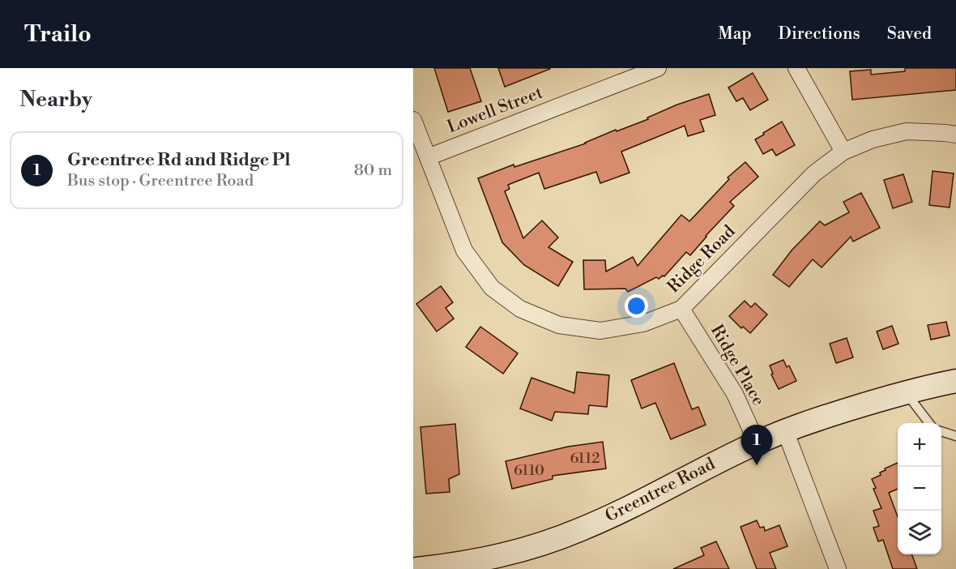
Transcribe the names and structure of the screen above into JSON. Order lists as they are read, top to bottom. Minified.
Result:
{"streets":{"street":["Lowell Street","Ridge Road","Ridge Place","Greentree Road"]},"crossings":[["Lowell Street","Ridge Road"],["Ridge Road","Ridge Place"],["Ridge Place","Greentree Road"]],"house_numbers":["6112","6110"],"page":{"header":"Trailo","nav":["Map","Directions","Saved"],"heading":"Nearby","list":[{"mark":"1","name":"Greentree Rd and Ridge Pl","note":"Bus stop · Greentree Road","value":"80 m"}],"map_buttons":["+","−"],"pins":"1"}}
